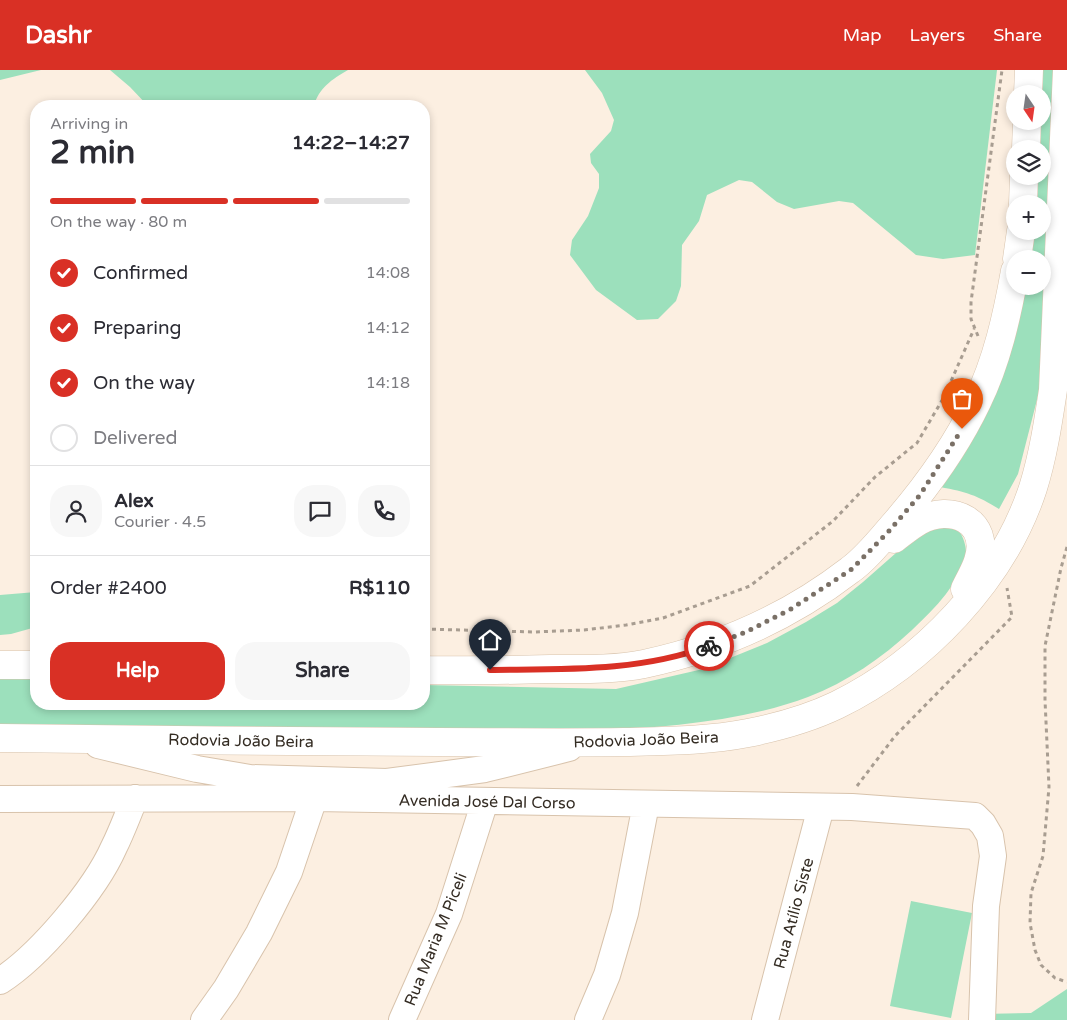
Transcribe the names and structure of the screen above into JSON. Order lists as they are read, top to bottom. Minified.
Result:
{"streets":{"main road":["Rodovia João Beira"],"street":["Avenida José Dal Corso","Rua Atílio Siste","Rua Maria M Piceli"]},"crossings":[["Avenida José Dal Corso","Rua Atílio Siste"],["Avenida José Dal Corso","Rua Maria M Piceli"]],"north":"bottom","page":{"header":"Dashr","nav":["Map","Layers","Share"],"map_buttons":["+","−"],"heading":["2 min","Arriving in","14:22–14:27"],"panel":["Alex","Courier · 4.5","Order #2400","R$110"],"bar":"On the way · 80 m","list":[["Confirmed","14:08"],["Preparing","14:12"],["On the way","14:18"],"Delivered"],"buttons":["Help","Share"]}}
